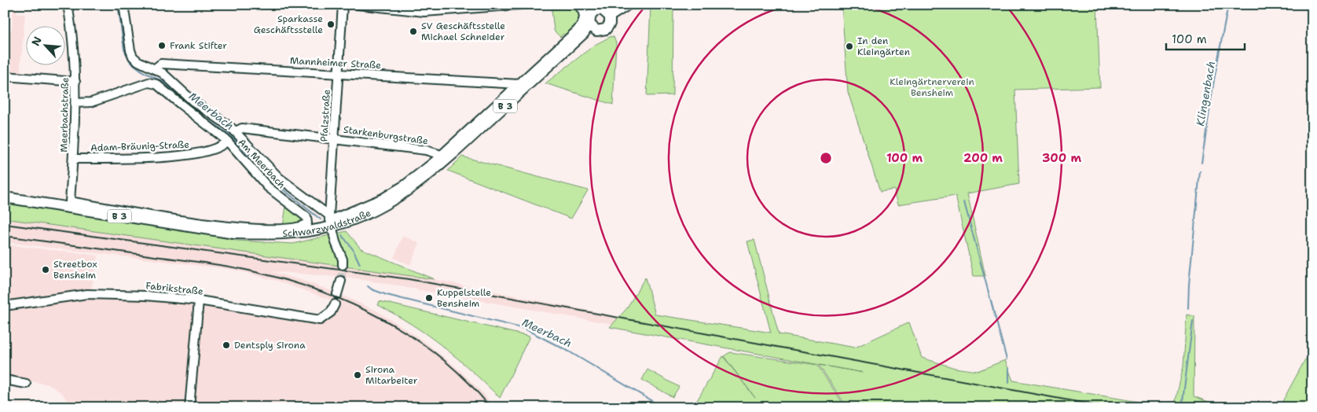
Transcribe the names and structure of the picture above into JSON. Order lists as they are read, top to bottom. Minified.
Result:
{"streets":{"main road":["B 3","Schwarzwaldstraße"],"street":["Mannheimer Straße","Meerbachstraße","Pfalzstraße","Starkenburgstraße","Adam-Bräunig-Straße","Am Meerbach","Fabrikstraße"]},"crossings":[["Mannheimer Straße","Pfalzstraße"],["Mannheimer Straße","Schwarzwaldstraße"],["B 3","Schwarzwaldstraße"],["Meerbachstraße","Adam-Bräunig-Straße"],["Meerbachstraße","Am Meerbach"],["Meerbachstraße","Schwarzwaldstraße"],["Pfalzstraße","Starkenburgstraße"],["Pfalzstraße","Schwarzwaldstraße"],["Starkenburgstraße","Schwarzwaldstraße"],["Adam-Bräunig-Straße","Am Meerbach"],["Am Meerbach","Schwarzwaldstraße"]],"water":["Klingenbach","Meerbach"],"parks":["Kleingärtnerverein Bensheim"],"places":["Sparkasse Geschäftsstelle","SV Geschäftsstelle Michael Schneider","Frank Stifter","In den Kleingärten","Streetbox Bensheim","Kuppelstelle Bensheim","Dentsply Sirona","Sirona Mitarbeiter"],"scale_bar":"100 m","north":"top left","rings":["100 m","200 m","300 m"]}
